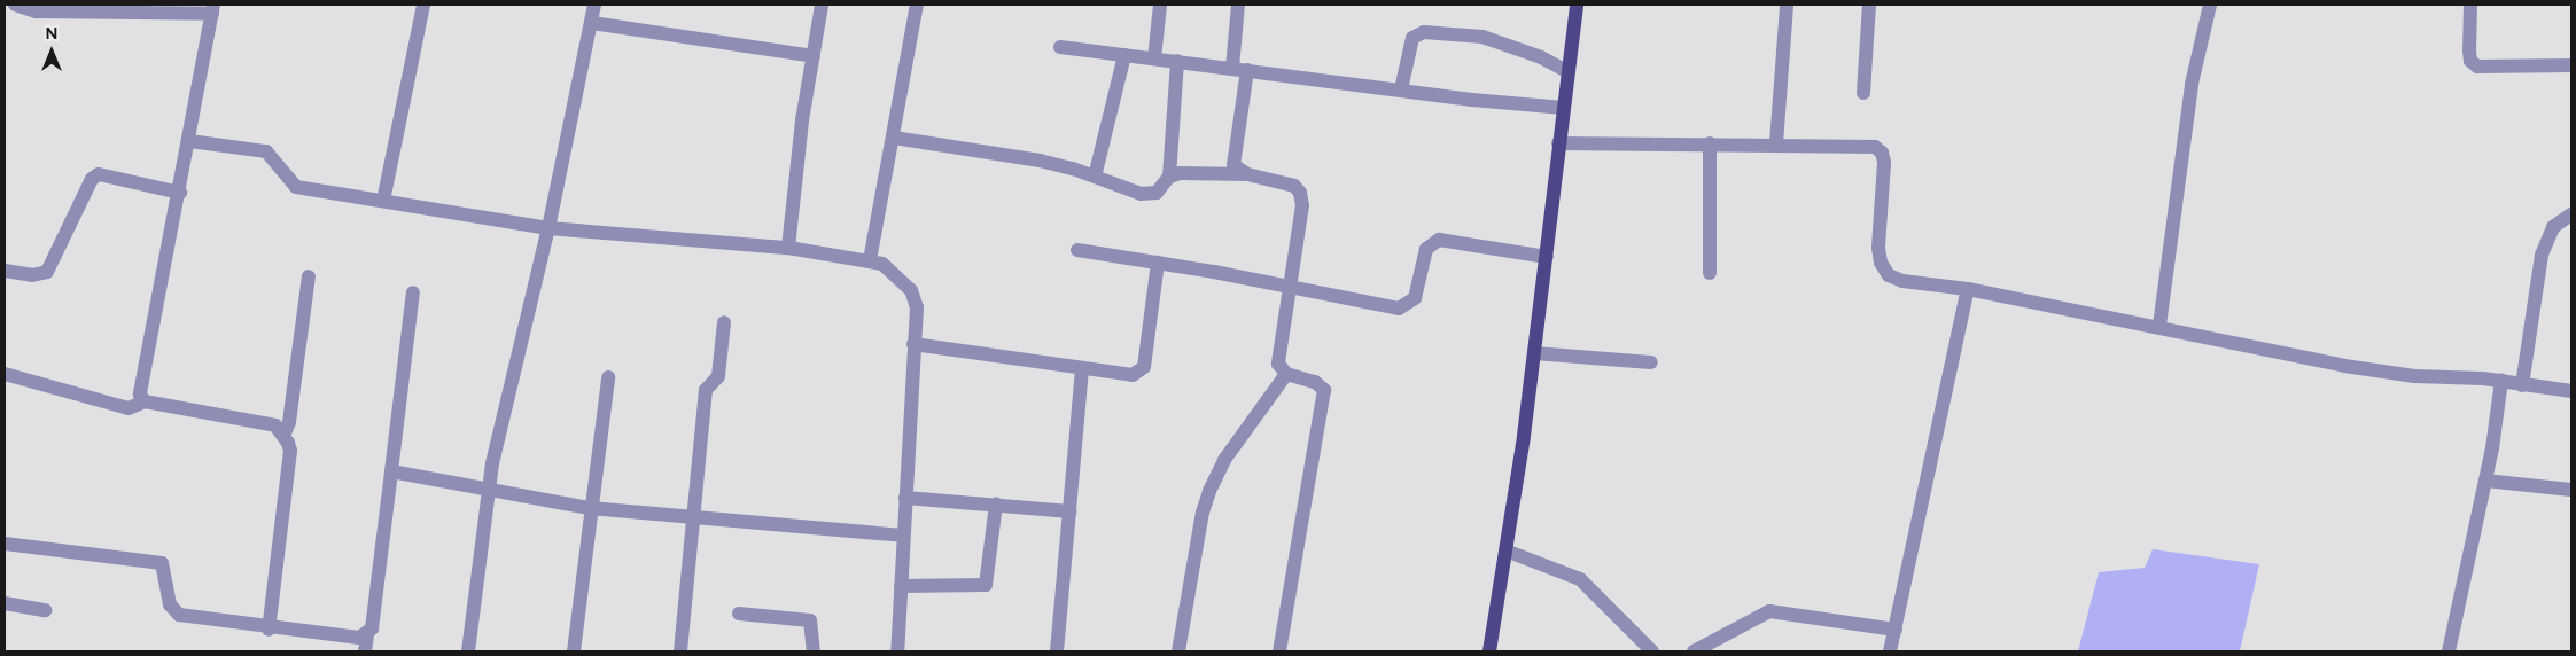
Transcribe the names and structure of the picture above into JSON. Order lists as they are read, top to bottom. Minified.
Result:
{"north":"top"}
